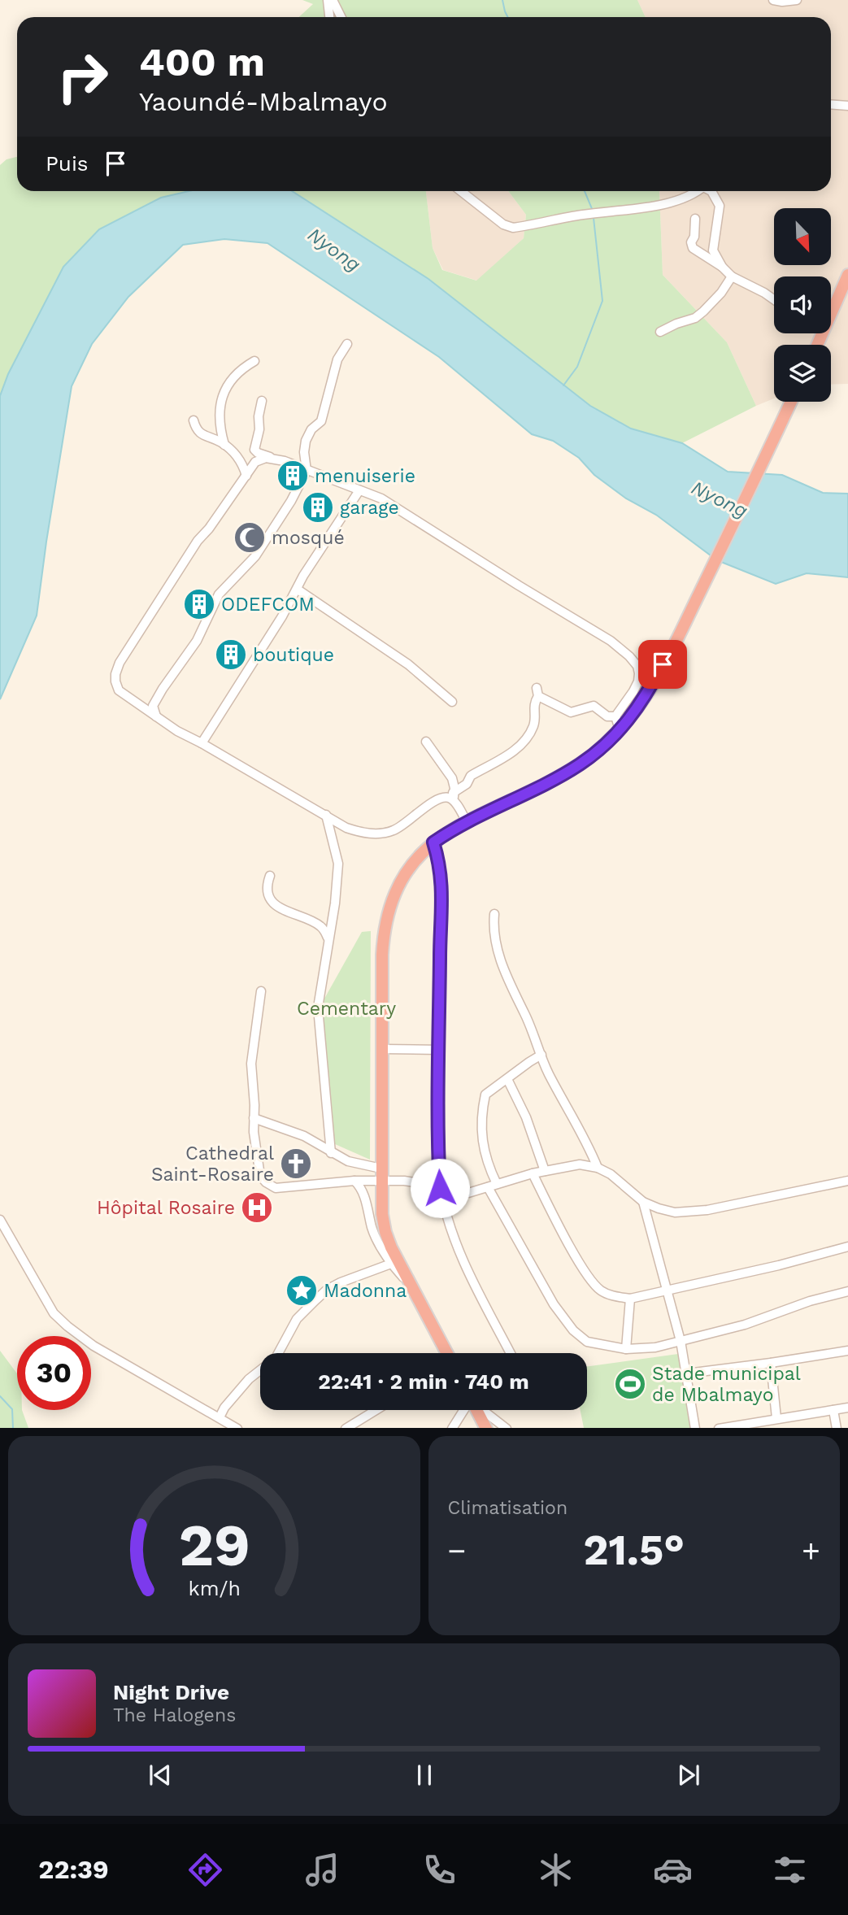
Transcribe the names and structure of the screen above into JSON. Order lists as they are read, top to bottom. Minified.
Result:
{"water":["Nyong"],"parks":["Cementary"],"places":{"building":["menuiserie","garage","ODEFCOM","boutique"],"mosque":["mosqué"],"church":["Cathedral Saint-Rosaire"],"hospital":["Hôpital Rosaire"],"place":["Madonna"],"sports":["Stade municipal de Mbalmayo"]},"north":"bottom right","page":{"turn":["400 m","Yaoundé-Mbalmayo"],"then":"Puis","limit":"30","trip":"22:41 · 2 min · 740 m","tile":"Climatisation","heat":["−","21.5°","+"],"song":["Night Drive","The Halogens"],"tabs":"22:39","gauge":["29","km/h"]}}
